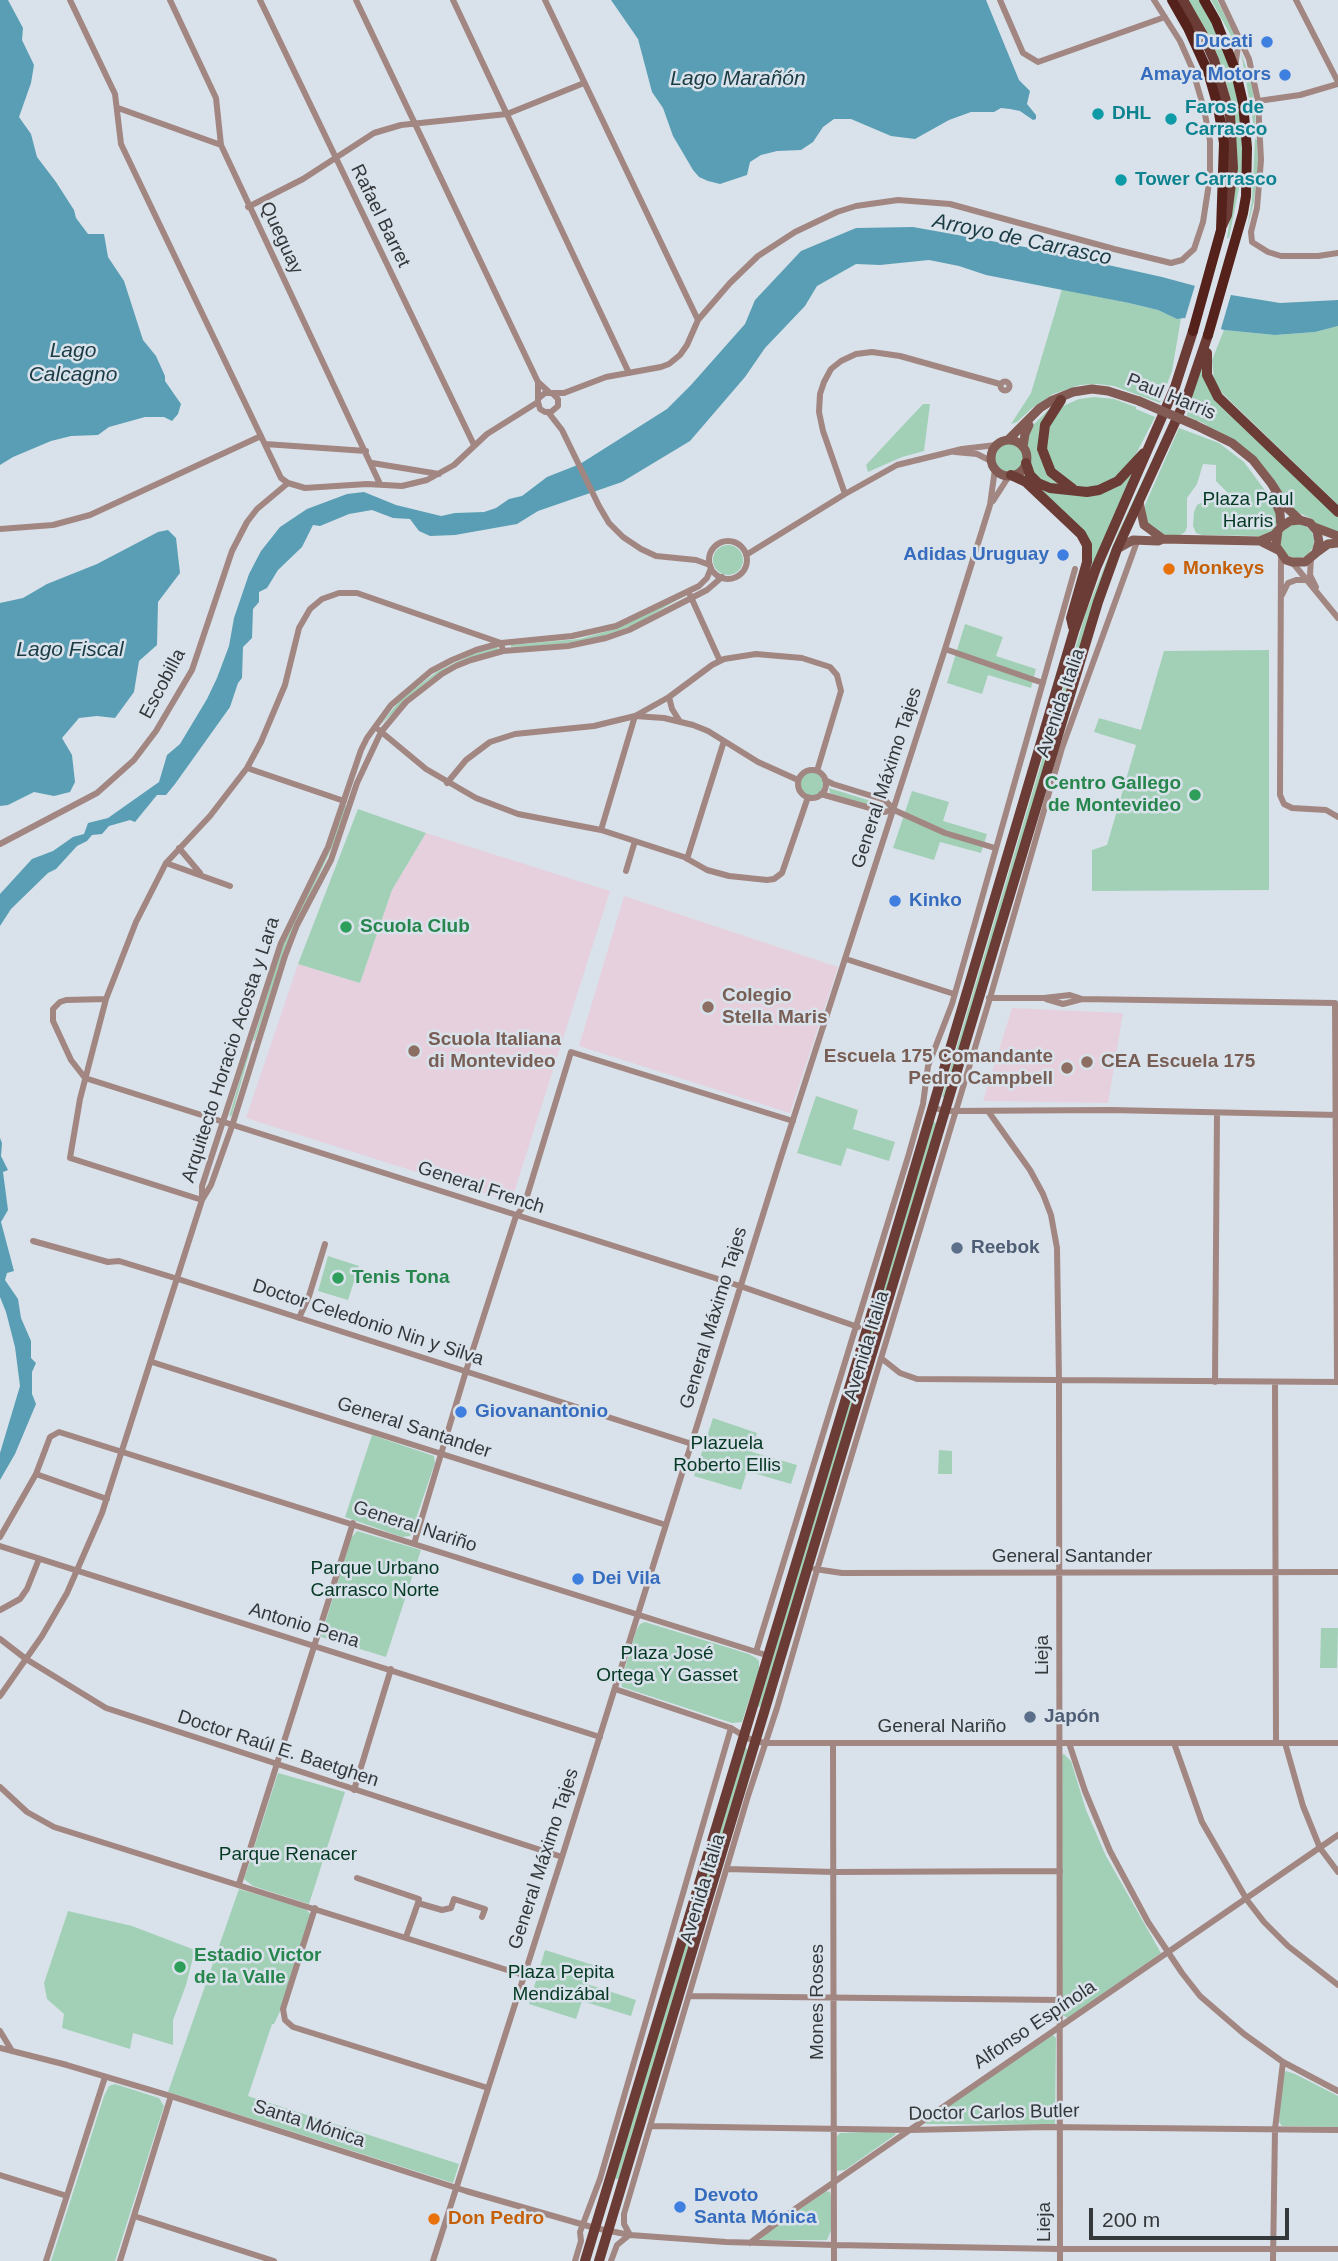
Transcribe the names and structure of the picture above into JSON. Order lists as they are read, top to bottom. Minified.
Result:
{"streets":{"highway":["Avenida Italia"],"main road":["Paul Harris"],"street":["Rafael Barret","Queguay","Escobilla","General Máximo Tajes","Arquitecto Horacio Acosta y Lara","General French","Doctor Celedonio Nin y Silva","General Santander","General Nariño","Antonio Pena","Lieja","Doctor Raúl E. Baetghen","Mones Roses","Alfonso Espínola","Doctor Carlos Butler","Santa Mónica"]},"crossings":[["Paul Harris","General Máximo Tajes"],["Avenida Italia","General French"],["Avenida Italia","General Santander"],["Avenida Italia","General Nariño"],["Avenida Italia","Doctor Carlos Butler"],["Avenida Italia","Santa Mónica"],["General Máximo Tajes","General French"],["General Máximo Tajes","Doctor Celedonio Nin y Silva"],["General Máximo Tajes","General Santander"],["General Máximo Tajes","General Nariño"],["General Máximo Tajes","Antonio Pena"],["General Máximo Tajes","Doctor Raúl E. Baetghen"],["General Máximo Tajes","Santa Mónica"],["Arquitecto Horacio Acosta y Lara","General French"],["Arquitecto Horacio Acosta y Lara","Doctor Celedonio Nin y Silva"],["Arquitecto Horacio Acosta y Lara","General Santander"],["Arquitecto Horacio Acosta y Lara","General Nariño"],["Arquitecto Horacio Acosta y Lara","Antonio Pena"],["Arquitecto Horacio Acosta y Lara","Doctor Raúl E. Baetghen"],["General Santander","Lieja"],["General Nariño","Lieja"],["General Nariño","Mones Roses"],["Lieja","Alfonso Espínola"],["Lieja","Doctor Carlos Butler"],["Lieja","Santa Mónica"],["Mones Roses","Alfonso Espínola"],["Mones Roses","Doctor Carlos Butler"],["Mones Roses","Santa Mónica"],["Alfonso Espínola","Doctor Carlos Butler"],["Alfonso Espínola","Santa Mónica"]],"water":["Lago Marañón","Arroyo de Carrasco","Lago Calcagno","Lago Fiscal"],"parks":["Plaza Paul Harris","Plazuela Roberto Ellis","Parque Urbano Carrasco Norte","Plaza José Ortega Y Gasset","Parque Renacer","Plaza Pepita Mendizábal"],"places":["Ducati","Amaya Motors","DHL","Faros de Carrasco","Tower Carrasco","Adidas Uruguay","Monkeys","Centro Gallego de Montevideo","Kinko","Scuola Club","Colegio Stella Maris","Scuola Italiana di Montevideo","CEA Escuela 175","Escuela 175 Comandante Pedro Campbell","Reebok","Tenis Tona","Giovanantonio","Dei Vila","Japón","Estadio Victor de la Valle","Devoto Santa Mónica","Don Pedro"],"scale_bar":"200 m"}
